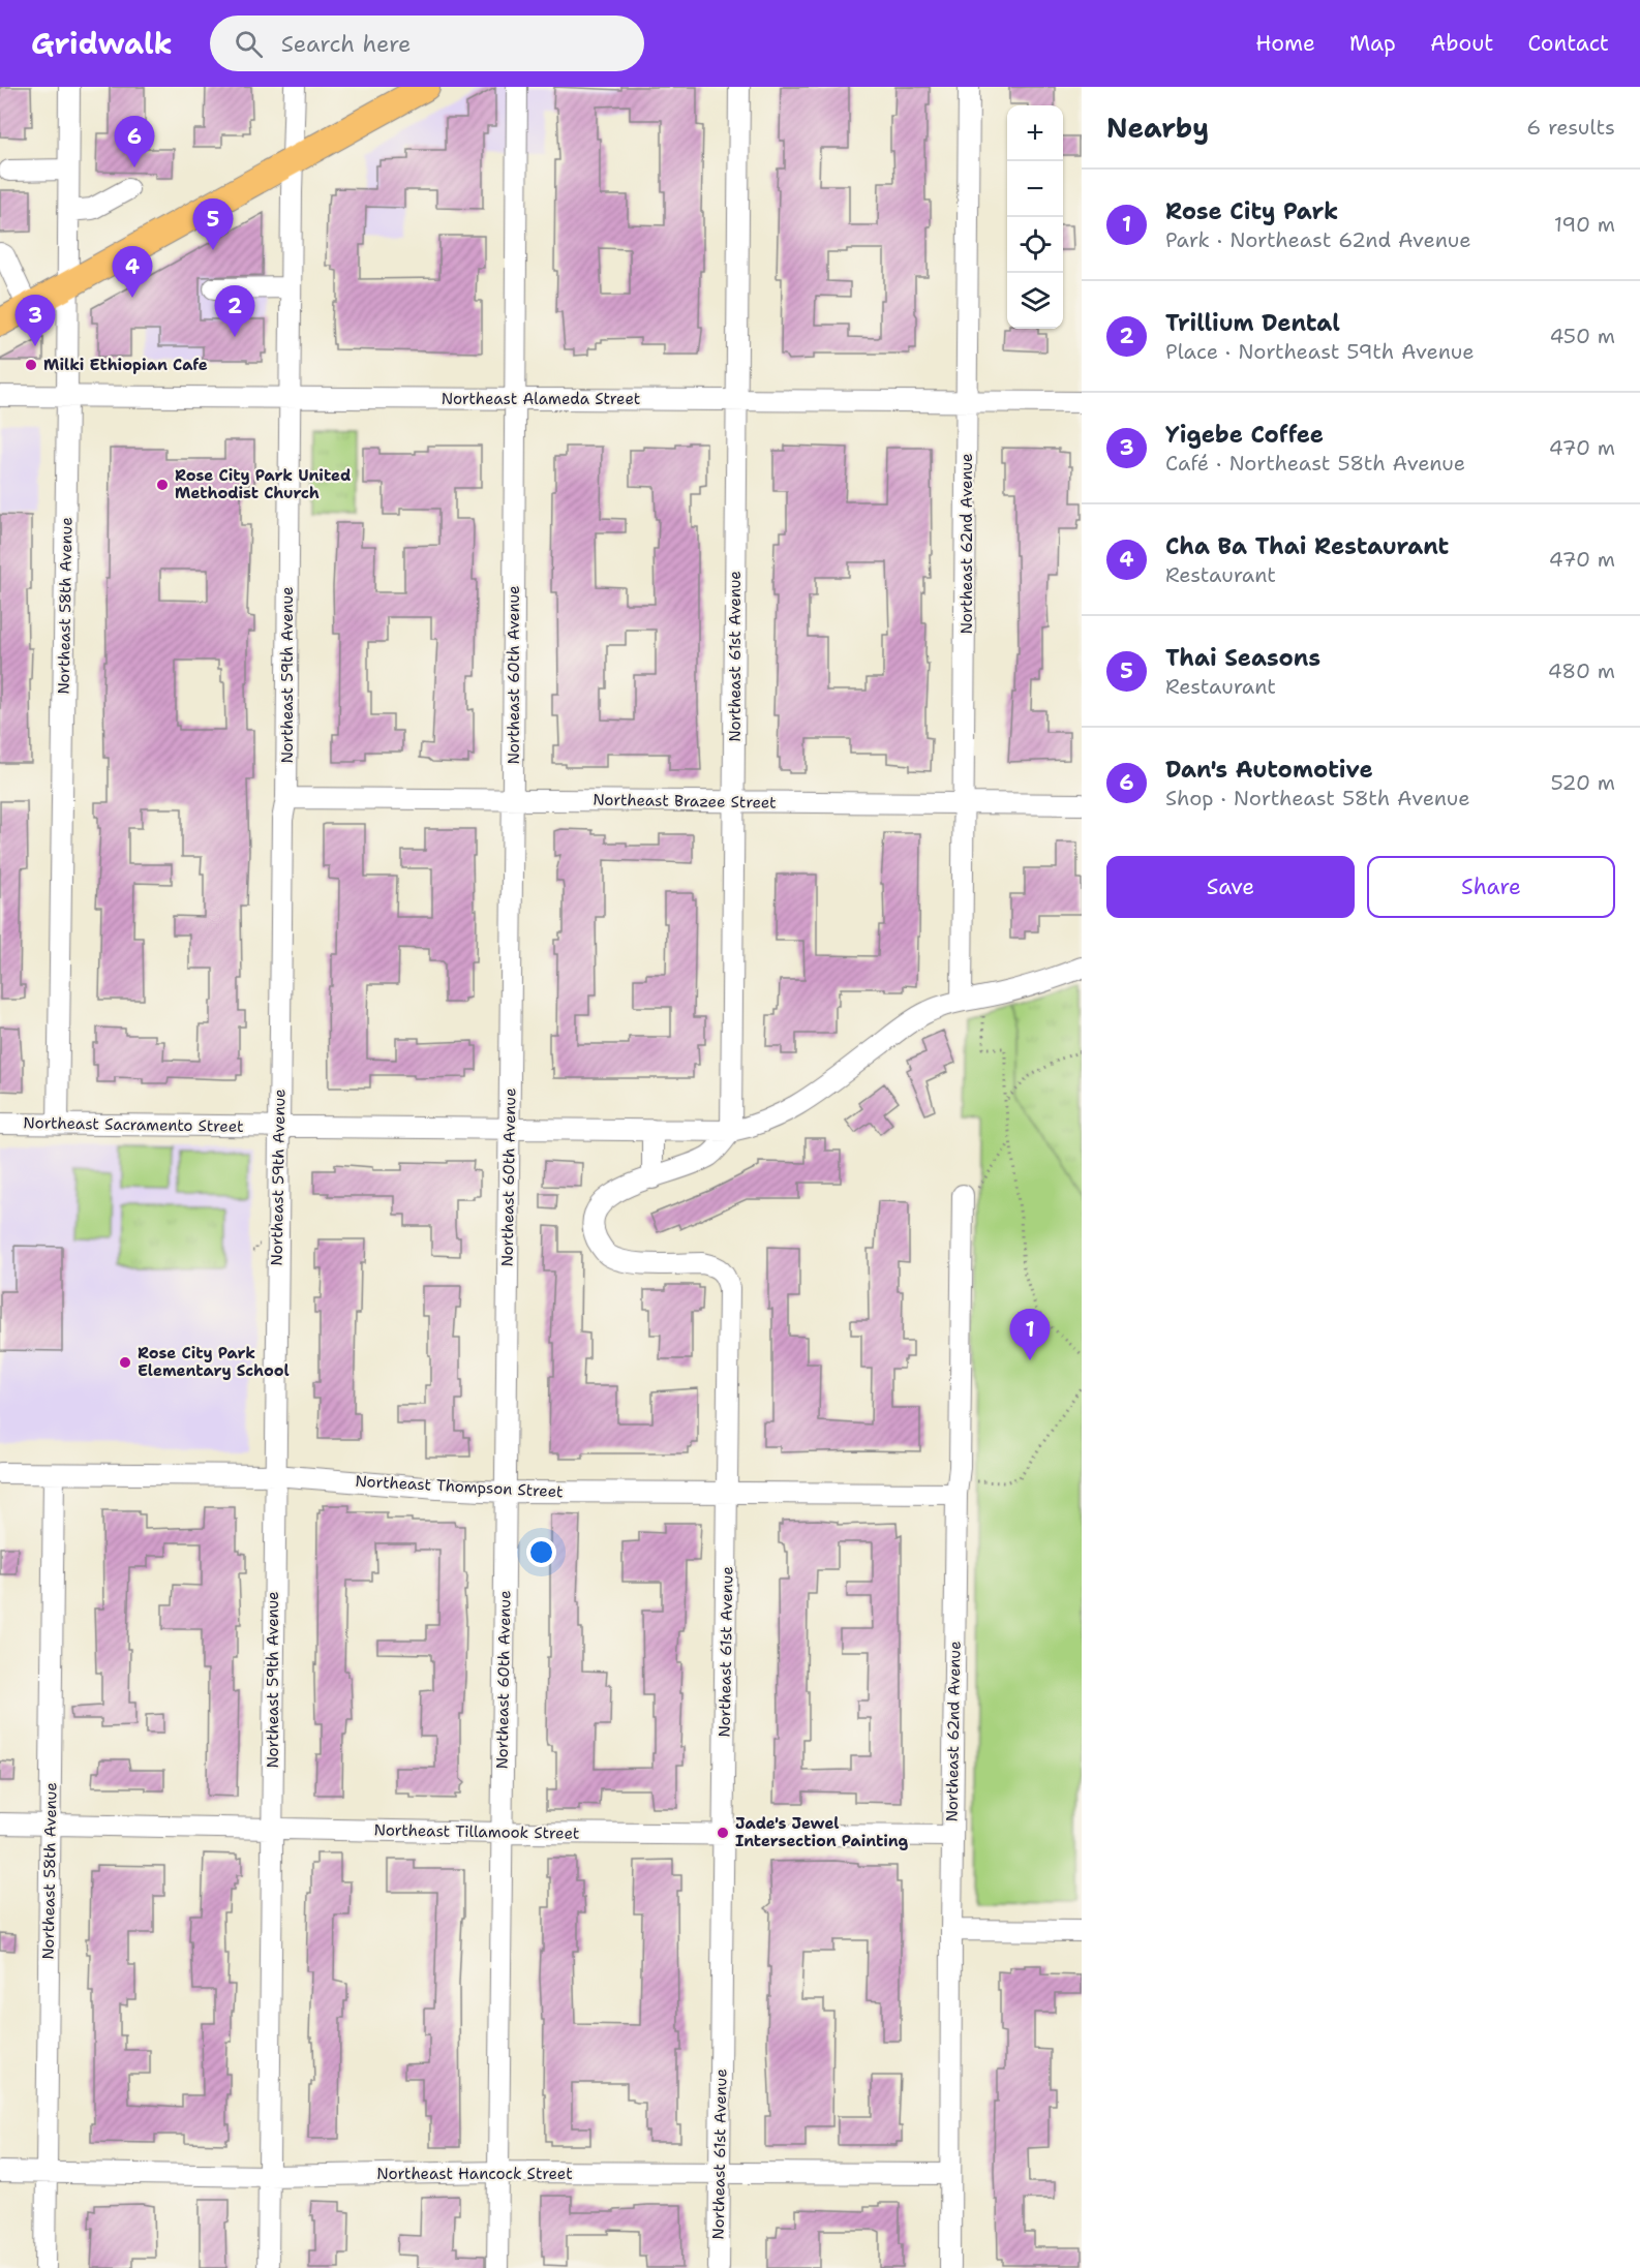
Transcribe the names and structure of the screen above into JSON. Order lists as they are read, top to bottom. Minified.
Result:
{"streets":{"street":["Northeast Alameda Street","Northeast 62nd Avenue","Northeast 58th Avenue","Northeast 61st Avenue","Northeast 59th Avenue","Northeast 60th Avenue","Northeast Brazee Street","Northeast Sacramento Street","Northeast Thompson Street","Northeast Tillamook Street","Northeast Hancock Street"]},"crossings":[["Northeast Alameda Street","Northeast 62nd Avenue"],["Northeast Alameda Street","Northeast 58th Avenue"],["Northeast Alameda Street","Northeast 61st Avenue"],["Northeast Alameda Street","Northeast 59th Avenue"],["Northeast Alameda Street","Northeast 60th Avenue"],["Northeast 62nd Avenue","Northeast Brazee Street"],["Northeast 62nd Avenue","Northeast Sacramento Street"],["Northeast 62nd Avenue","Northeast Thompson Street"],["Northeast 62nd Avenue","Northeast Tillamook Street"],["Northeast 62nd Avenue","Northeast Hancock Street"],["Northeast 58th Avenue","Northeast Sacramento Street"],["Northeast 58th Avenue","Northeast Thompson Street"],["Northeast 58th Avenue","Northeast Tillamook Street"],["Northeast 58th Avenue","Northeast Hancock Street"],["Northeast 61st Avenue","Northeast Brazee Street"],["Northeast 61st Avenue","Northeast Sacramento Street"],["Northeast 61st Avenue","Northeast Thompson Street"],["Northeast 61st Avenue","Northeast Tillamook Street"],["Northeast 61st Avenue","Northeast Hancock Street"],["Northeast 59th Avenue","Northeast Brazee Street"],["Northeast 59th Avenue","Northeast Sacramento Street"],["Northeast 59th Avenue","Northeast Thompson Street"],["Northeast 59th Avenue","Northeast Tillamook Street"],["Northeast 59th Avenue","Northeast Hancock Street"],["Northeast 60th Avenue","Northeast Brazee Street"],["Northeast 60th Avenue","Northeast Sacramento Street"],["Northeast 60th Avenue","Northeast Thompson Street"],["Northeast 60th Avenue","Northeast Tillamook Street"],["Northeast 60th Avenue","Northeast Hancock Street"]],"places":["Milki Ethiopian Cafe","Rose City Park United Methodist Church","Rose City Park Elementary School","Jade's Jewel Intersection Painting"],"page":{"header":"Gridwalk","search":"Search here","nav":["Home","Map","About","Contact"],"heading":["Nearby","6 results"],"map_buttons":["+","−"],"pins":["6","5","4","2","3","1"],"list":[{"mark":"1","name":"Rose City Park","note":"Park · Northeast 62nd Avenue","value":"190 m"},{"mark":"2","name":"Trillium Dental","note":"Place · Northeast 59th Avenue","value":"450 m"},{"mark":"3","name":"Yigebe Coffee","note":"Café · Northeast 58th Avenue","value":"470 m"},{"mark":"4","name":"Cha Ba Thai Restaurant","note":"Restaurant","value":"470 m"},{"mark":"5","name":"Thai Seasons","note":"Restaurant","value":"480 m"},{"mark":"6","name":"Dan's Automotive","note":"Shop · Northeast 58th Avenue","value":"520 m"}],"buttons":["Save","Share"]}}
